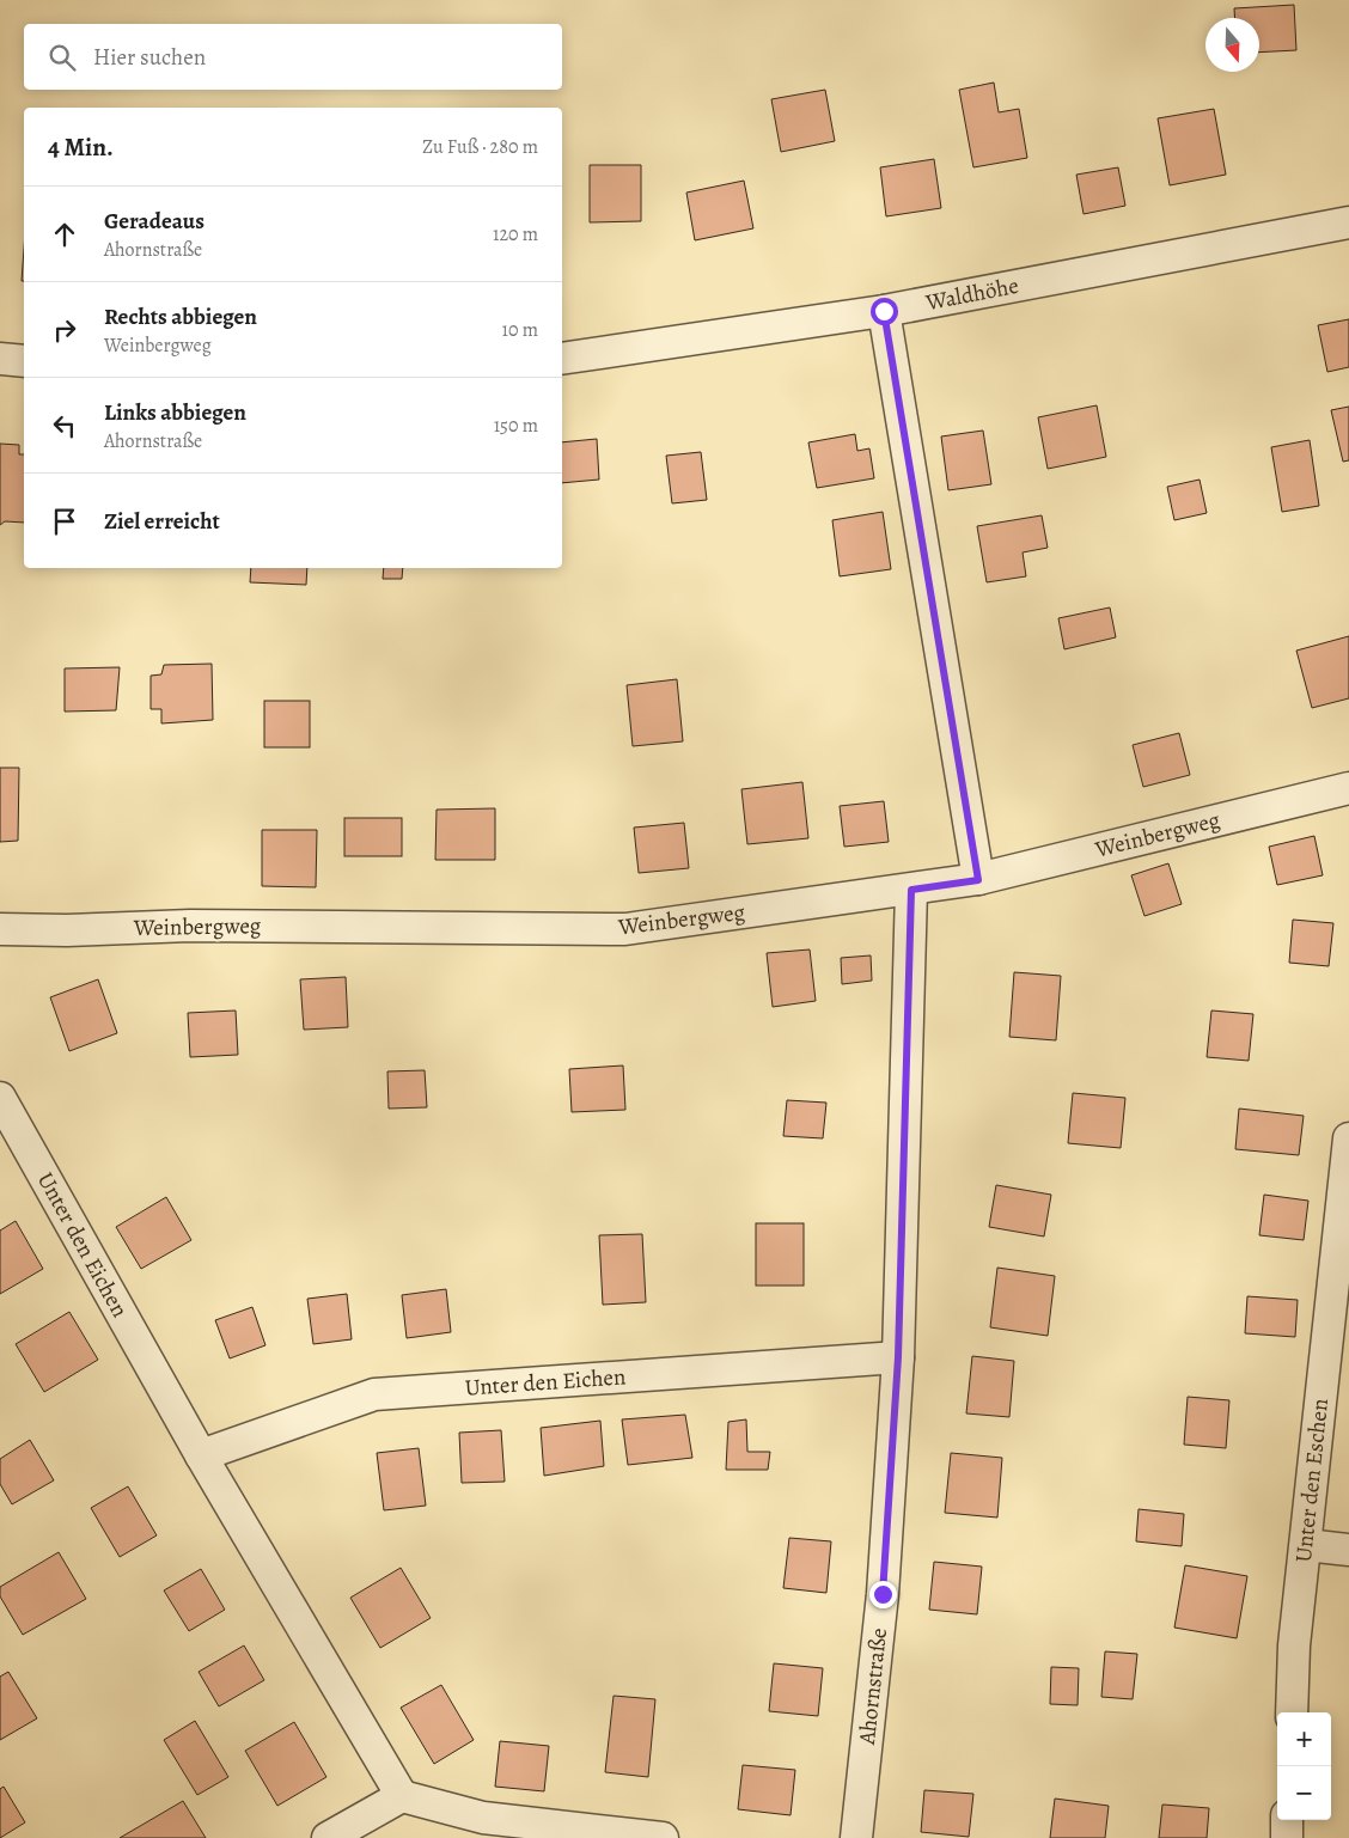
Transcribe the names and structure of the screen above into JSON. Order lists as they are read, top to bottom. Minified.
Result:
{"streets":{"street":["Waldhöhe","Weinbergweg","Unter den Eichen","Unter den Eschen","Ahornstraße"]},"crossings":[["Weinbergweg","Ahornstraße"],["Unter den Eichen","Ahornstraße"]],"north":"bottom","page":{"search":"Hier suchen","heading":["4 Min.","Zu Fuß · 280 m"],"list":[["Geradeaus","Ahornstraße","120 m"],["Rechts abbiegen","Weinbergweg","10 m"],["Links abbiegen","Ahornstraße","150 m"],"Ziel erreicht"],"map_buttons":["+","−"]}}
